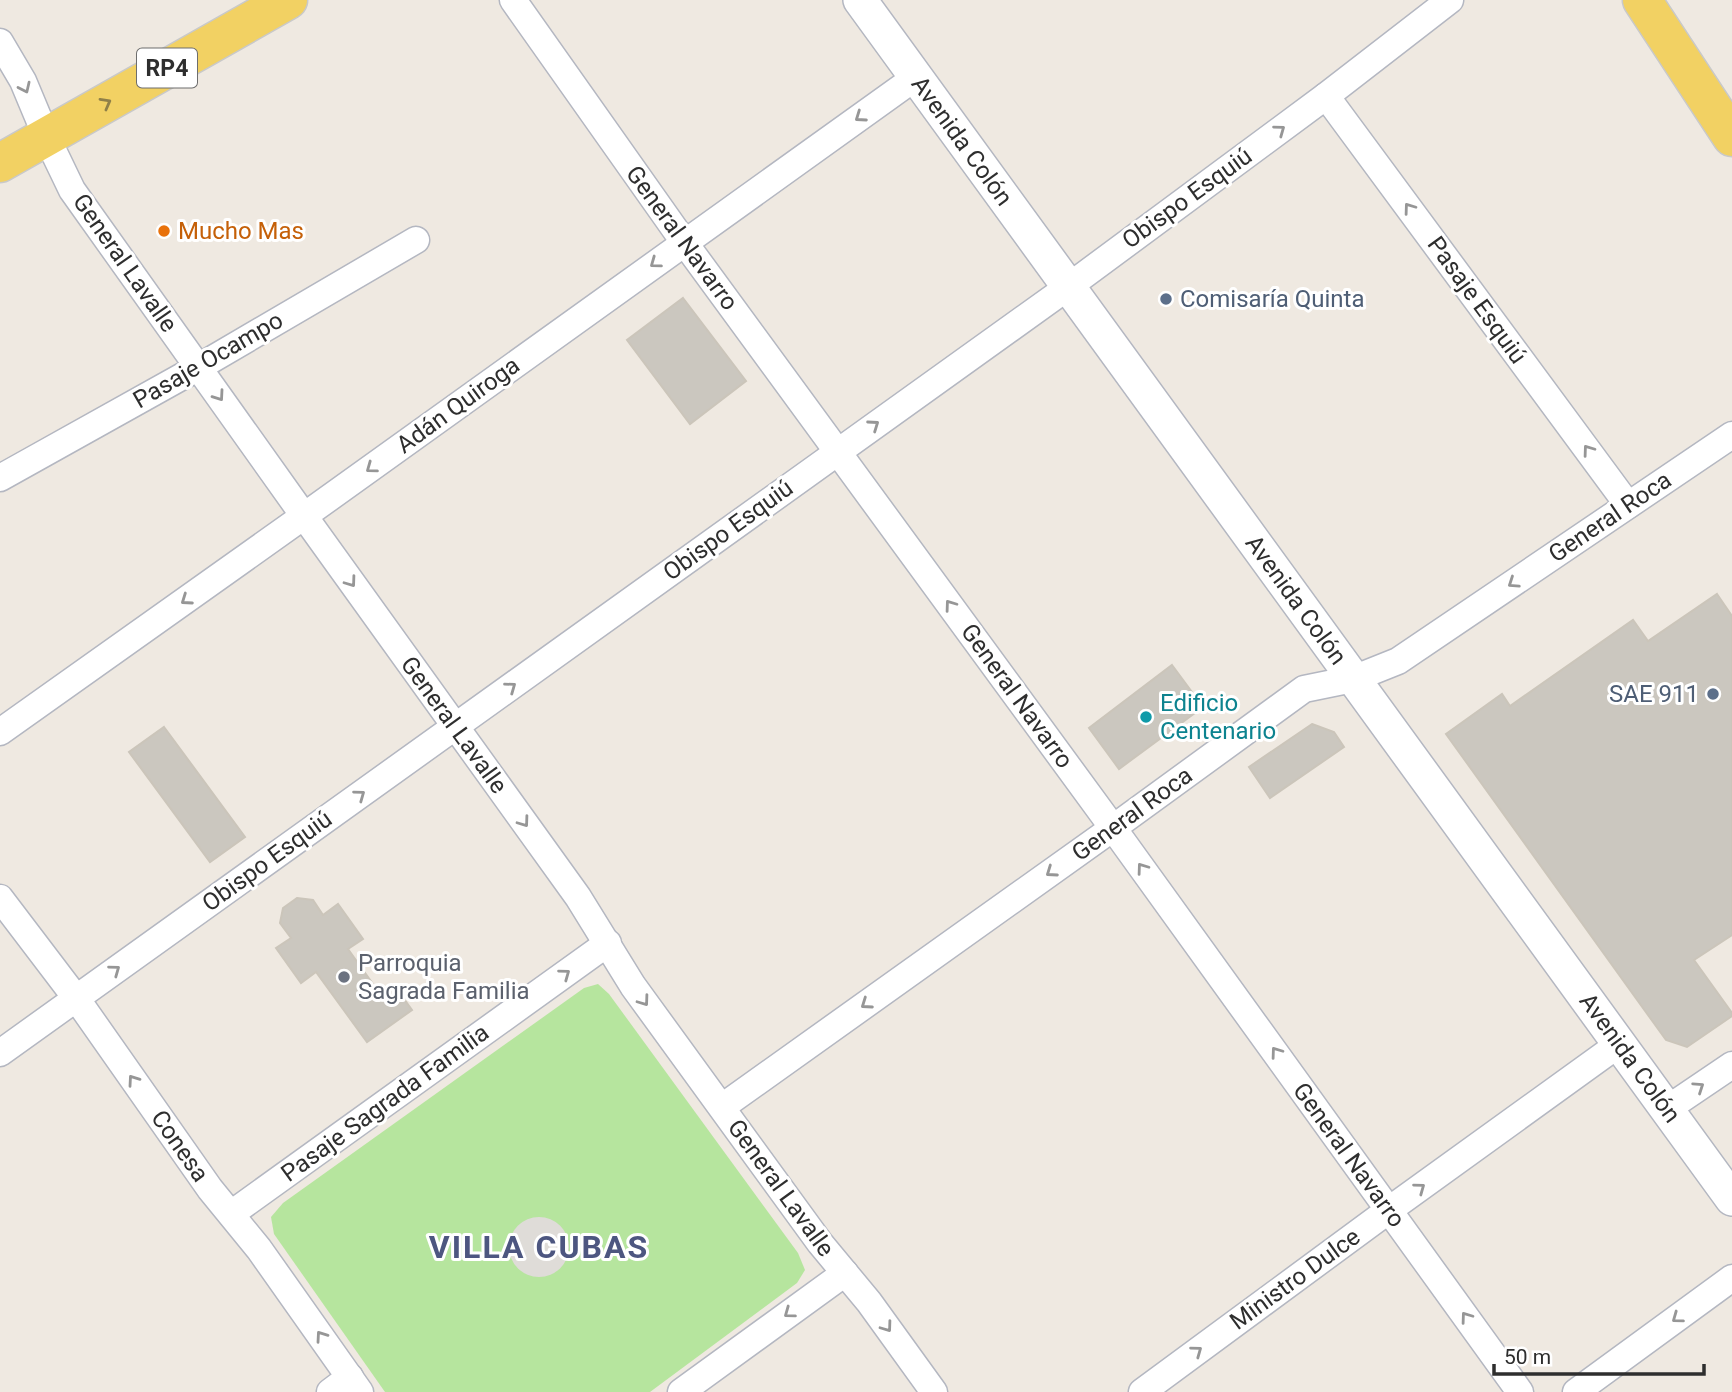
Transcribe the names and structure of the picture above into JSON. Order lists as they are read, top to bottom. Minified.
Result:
{"streets":{"main road":["RP4"],"street":["Avenida Colón","Obispo Esquiú","General Navarro","General Lavalle","Pasaje Esquiú","Pasaje Ocampo","Adán Quiroga","General Roca","Pasaje Sagrada Familia","Conesa","Ministro Dulce"]},"crossings":[["RP4","General Lavalle"],["Avenida Colón","Obispo Esquiú"],["Avenida Colón","Adán Quiroga"],["Avenida Colón","General Roca"],["Avenida Colón","Ministro Dulce"],["Obispo Esquiú","General Navarro"],["Obispo Esquiú","General Lavalle"],["Obispo Esquiú","Pasaje Esquiú"],["Obispo Esquiú","Conesa"],["General Navarro","Adán Quiroga"],["General Navarro","General Roca"],["General Navarro","Ministro Dulce"],["General Lavalle","Pasaje Ocampo"],["General Lavalle","Adán Quiroga"],["General Lavalle","General Roca"],["General Lavalle","Pasaje Sagrada Familia"],["Pasaje Esquiú","General Roca"],["Pasaje Sagrada Familia","Conesa"]],"one_way":["Obispo Esquiú","General Navarro","General Lavalle","Pasaje Esquiú","Adán Quiroga","General Roca","Pasaje Sagrada Familia","Conesa","Ministro Dulce"],"districts":["VILLA CUBAS"],"places":["Mucho Mas","Comisaría Quinta","SAE 911","Edificio Centenario","Parroquia Sagrada Familia"],"scale_bar":"50 m"}
